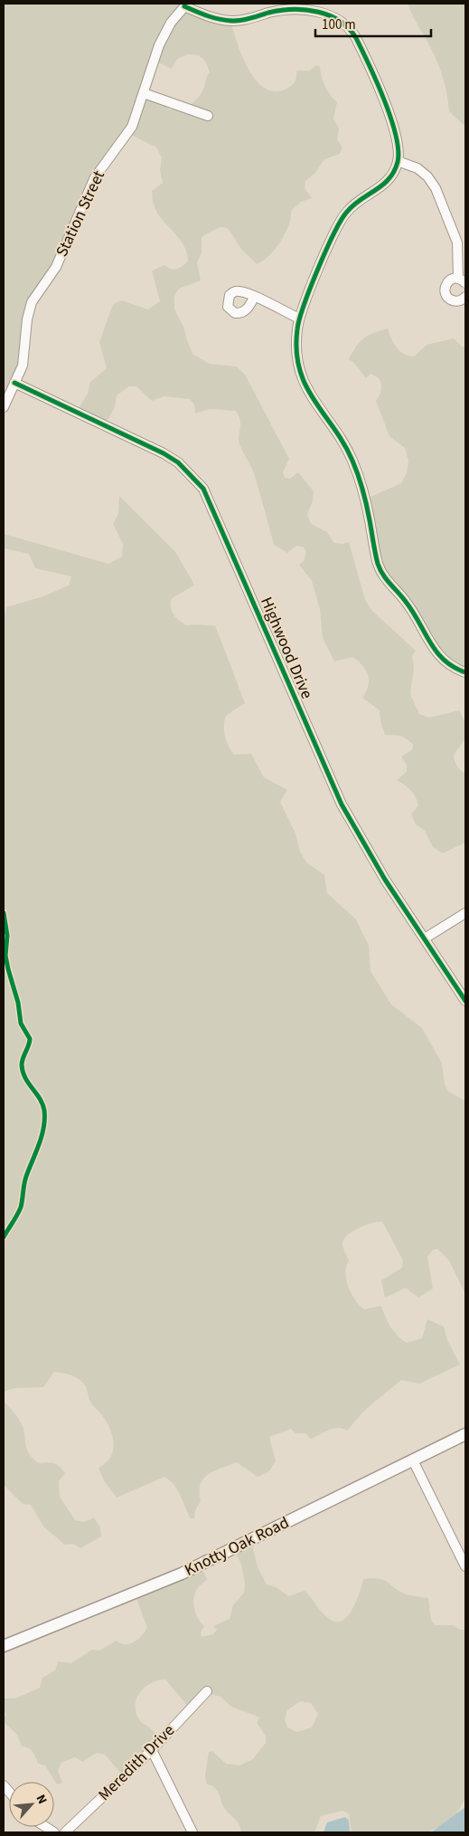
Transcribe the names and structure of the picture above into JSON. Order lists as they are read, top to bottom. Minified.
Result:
{"streets":{"main road":["Knotty Oak Road"],"street":["Station Street","Highwood Drive","Meredith Drive"]},"crossings":[["Station Street","Highwood Drive"]],"scale_bar":"100 m","north":"top right"}
